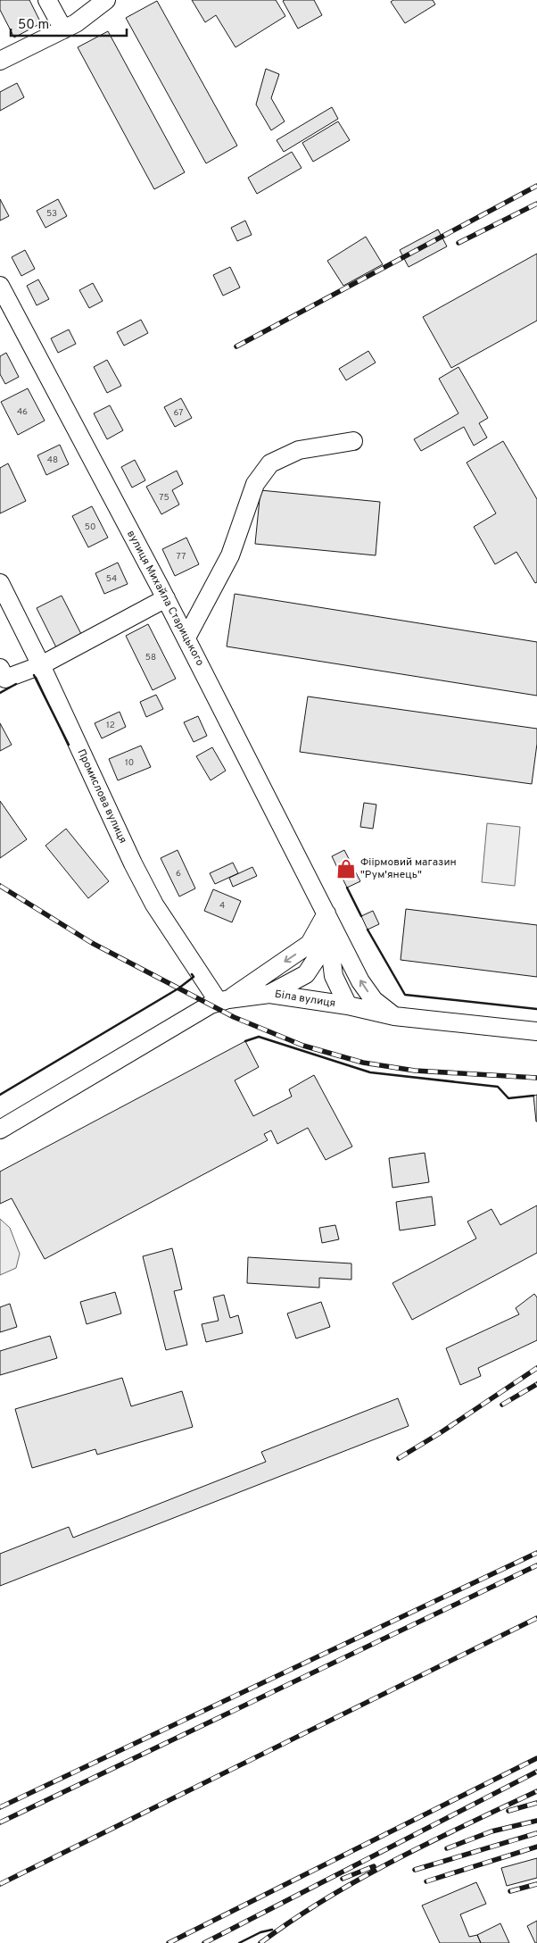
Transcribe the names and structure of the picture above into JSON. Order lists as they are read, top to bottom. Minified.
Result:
{"streets":{"street":["вулиця Михайла Старицького","Промислова вулиця","Біла вулиця"]},"crossings":[["вулиця Михайла Старицького","Біла вулиця"],["Промислова вулиця","Біла вулиця"]],"places":{"shop":["Фіірмовий магазин \"Рум'янець\""]},"house_numbers":["53","46","67","48","75","50","77","54","58","12","10","6","4"],"scale_bar":"50 m"}
